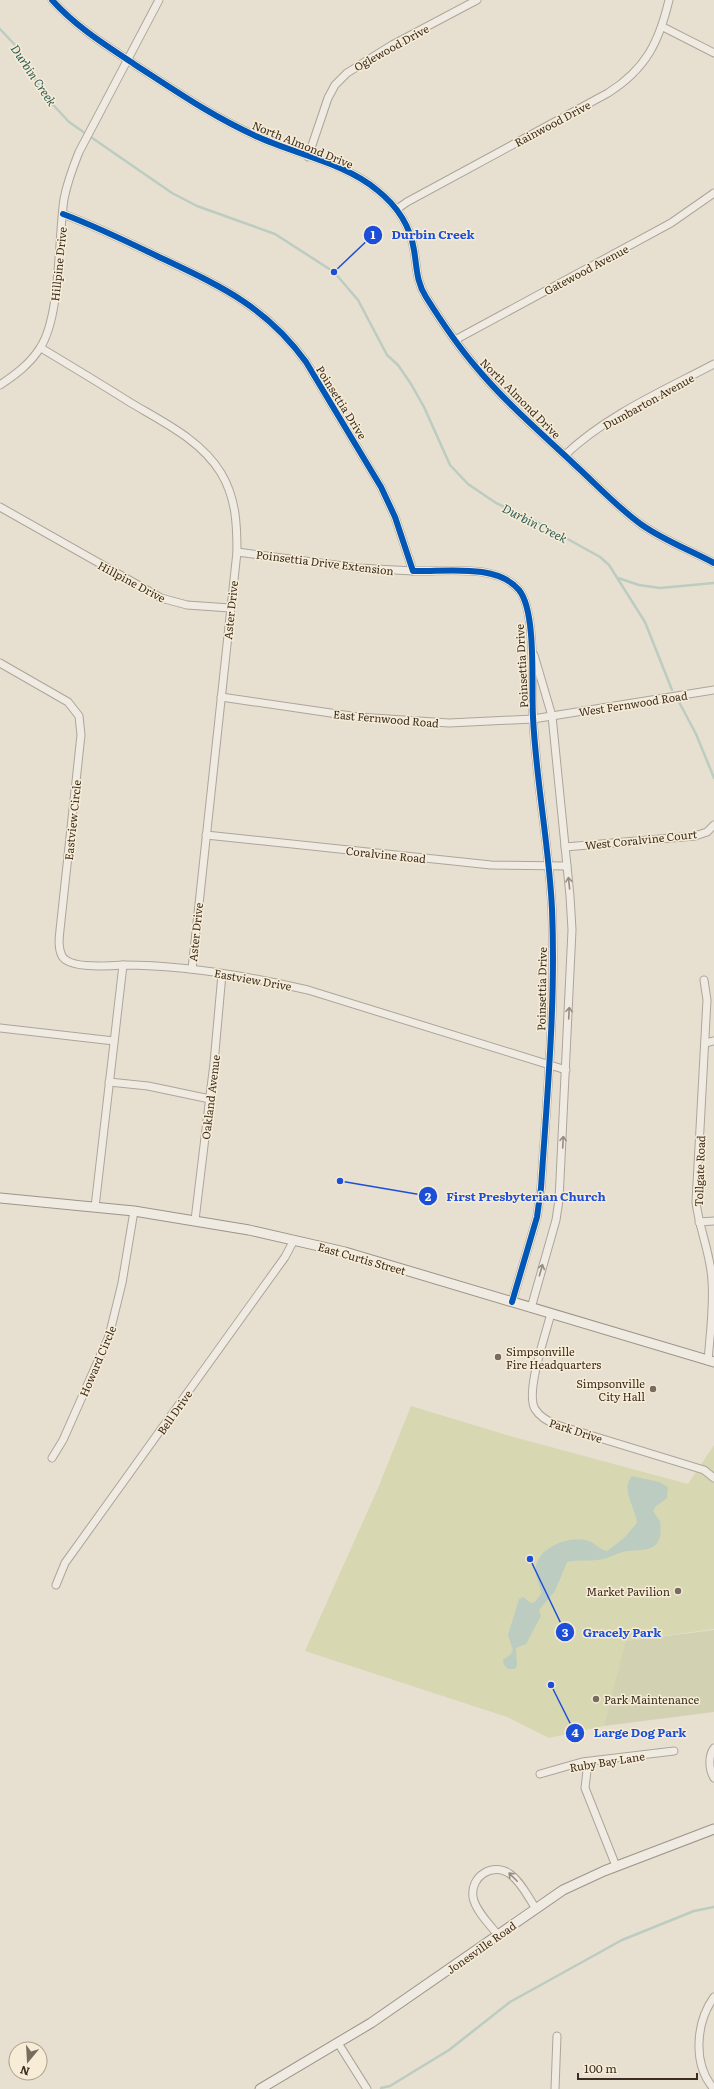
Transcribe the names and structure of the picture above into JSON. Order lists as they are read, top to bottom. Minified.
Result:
{"streets":{"main road":["East Curtis Street","Jonesville Road"],"street":["Oglewood Drive","Rainwood Drive","North Almond Drive","Hillpine Drive","Gatewood Avenue","Dumbarton Avenue","Poinsettia Drive","Poinsettia Drive Extension","Aster Drive","West Fernwood Road","East Fernwood Road","Eastview Circle","West Coralvine Court","Coralvine Road","Eastview Drive","Oakland Avenue","Tollgate Road","Howard Circle","Bell Drive","Park Drive","Ruby Bay Lane"]},"crossings":[["Oglewood Drive","North Almond Drive"],["Rainwood Drive","North Almond Drive"],["North Almond Drive","Hillpine Drive"],["North Almond Drive","Gatewood Avenue"],["North Almond Drive","Dumbarton Avenue"],["Hillpine Drive","Poinsettia Drive"],["Hillpine Drive","Aster Drive"],["Poinsettia Drive","Poinsettia Drive Extension"],["Poinsettia Drive","West Fernwood Road"],["Poinsettia Drive","East Fernwood Road"],["Poinsettia Drive","West Coralvine Court"],["Poinsettia Drive","Coralvine Road"],["Poinsettia Drive","Eastview Drive"],["Poinsettia Drive","East Curtis Street"],["Poinsettia Drive Extension","Aster Drive"],["Aster Drive","East Fernwood Road"],["Aster Drive","Coralvine Road"],["Aster Drive","Eastview Drive"],["West Fernwood Road","East Fernwood Road"],["Eastview Circle","Eastview Drive"],["Eastview Drive","Oakland Avenue"],["Oakland Avenue","East Curtis Street"],["Tollgate Road","East Curtis Street"],["East Curtis Street","Howard Circle"],["East Curtis Street","Bell Drive"],["East Curtis Street","Park Drive"]],"water":["Durbin Creek"],"places":["Durbin Creek","First Presbyterian Church","Simpsonville Fire Headquarters","Simpsonville City Hall","Gracely Park","Market Pavilion","Large Dog Park","Park Maintenance"],"scale_bar":"100 m","north":"bottom"}
